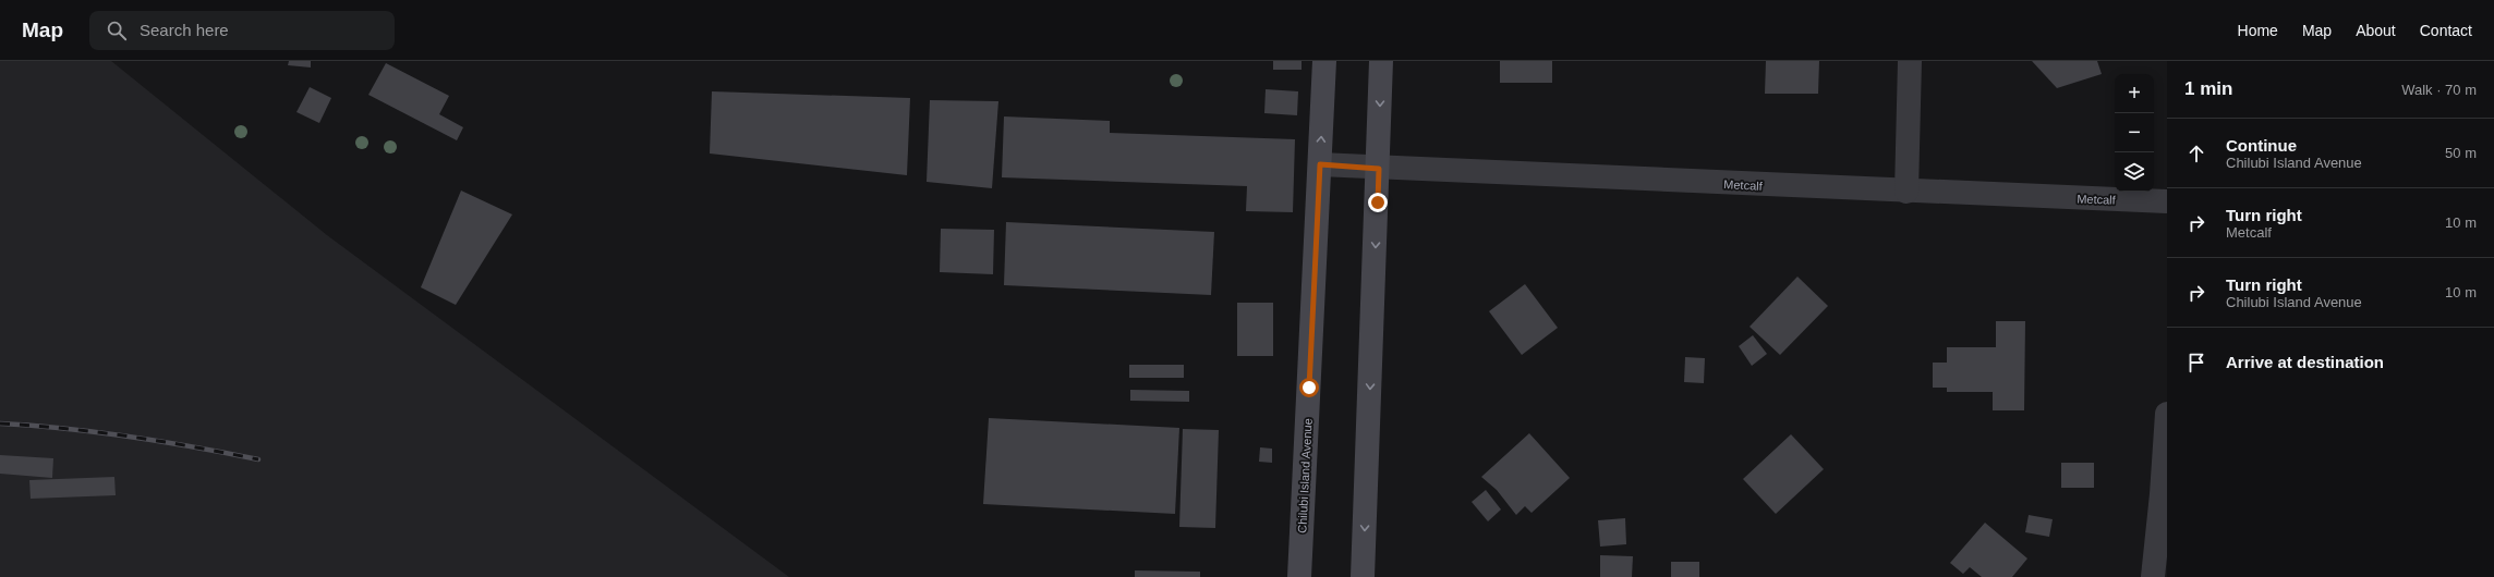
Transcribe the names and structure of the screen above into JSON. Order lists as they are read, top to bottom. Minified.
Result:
{"streets":{"street":["Metcalf","Chilubi Island Avenue"]},"crossings":[["Metcalf","Chilubi Island Avenue"]],"page":{"header":"Map","search":"Search here","nav":["Home","Map","About","Contact"],"heading":["1 min","Walk · 70 m"],"map_buttons":["+","−"],"list":[["Continue","Chilubi Island Avenue","50 m"],["Turn right","Metcalf","10 m"],["Turn right","Chilubi Island Avenue","10 m"],"Arrive at destination"]}}
